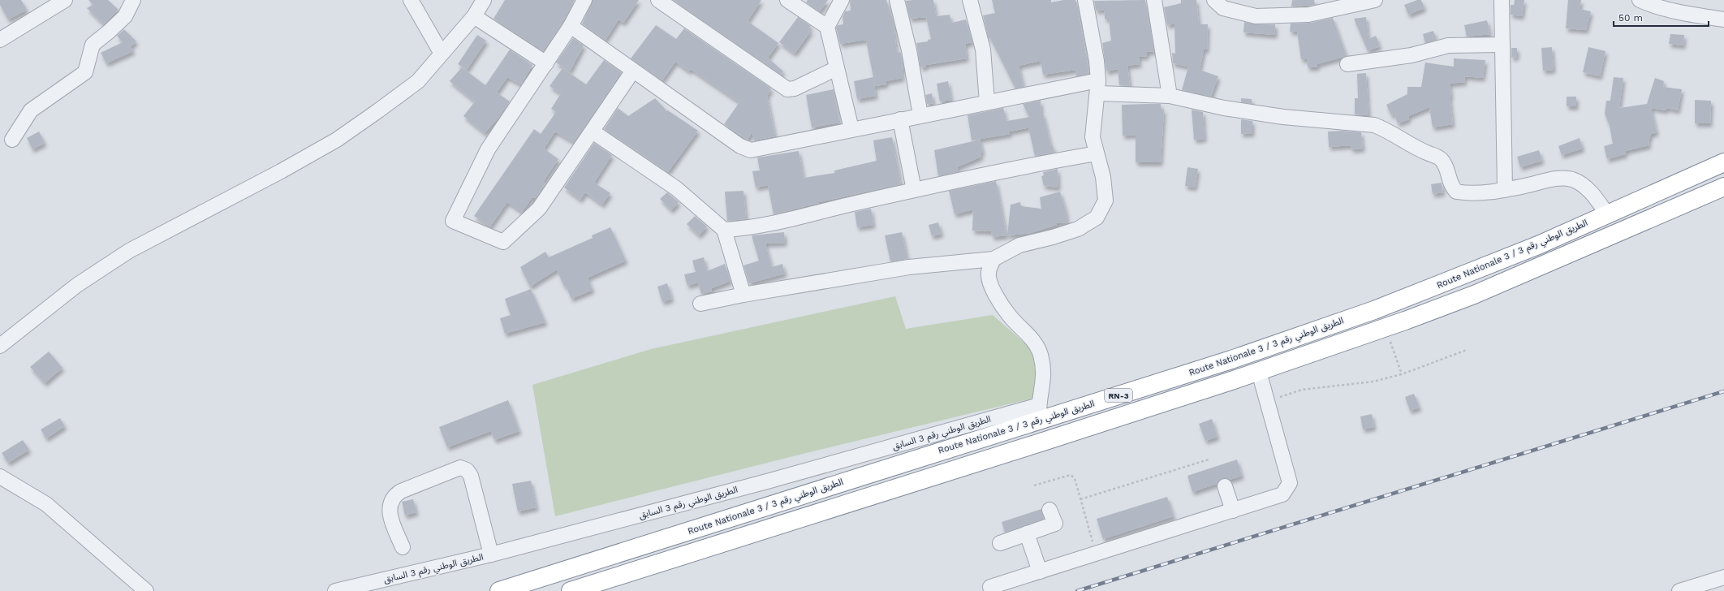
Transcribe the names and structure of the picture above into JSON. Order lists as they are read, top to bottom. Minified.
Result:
{"streets":{"highway":["Route Nationale 3 / الطريق الوطني رقم 3","RN-3"],"street":["الطريق الوطني رقم 3 السابق"]},"crossings":[["Route Nationale 3 / الطريق الوطني رقم 3","الطريق الوطني رقم 3 السابق"]],"scale_bar":"50 m"}
